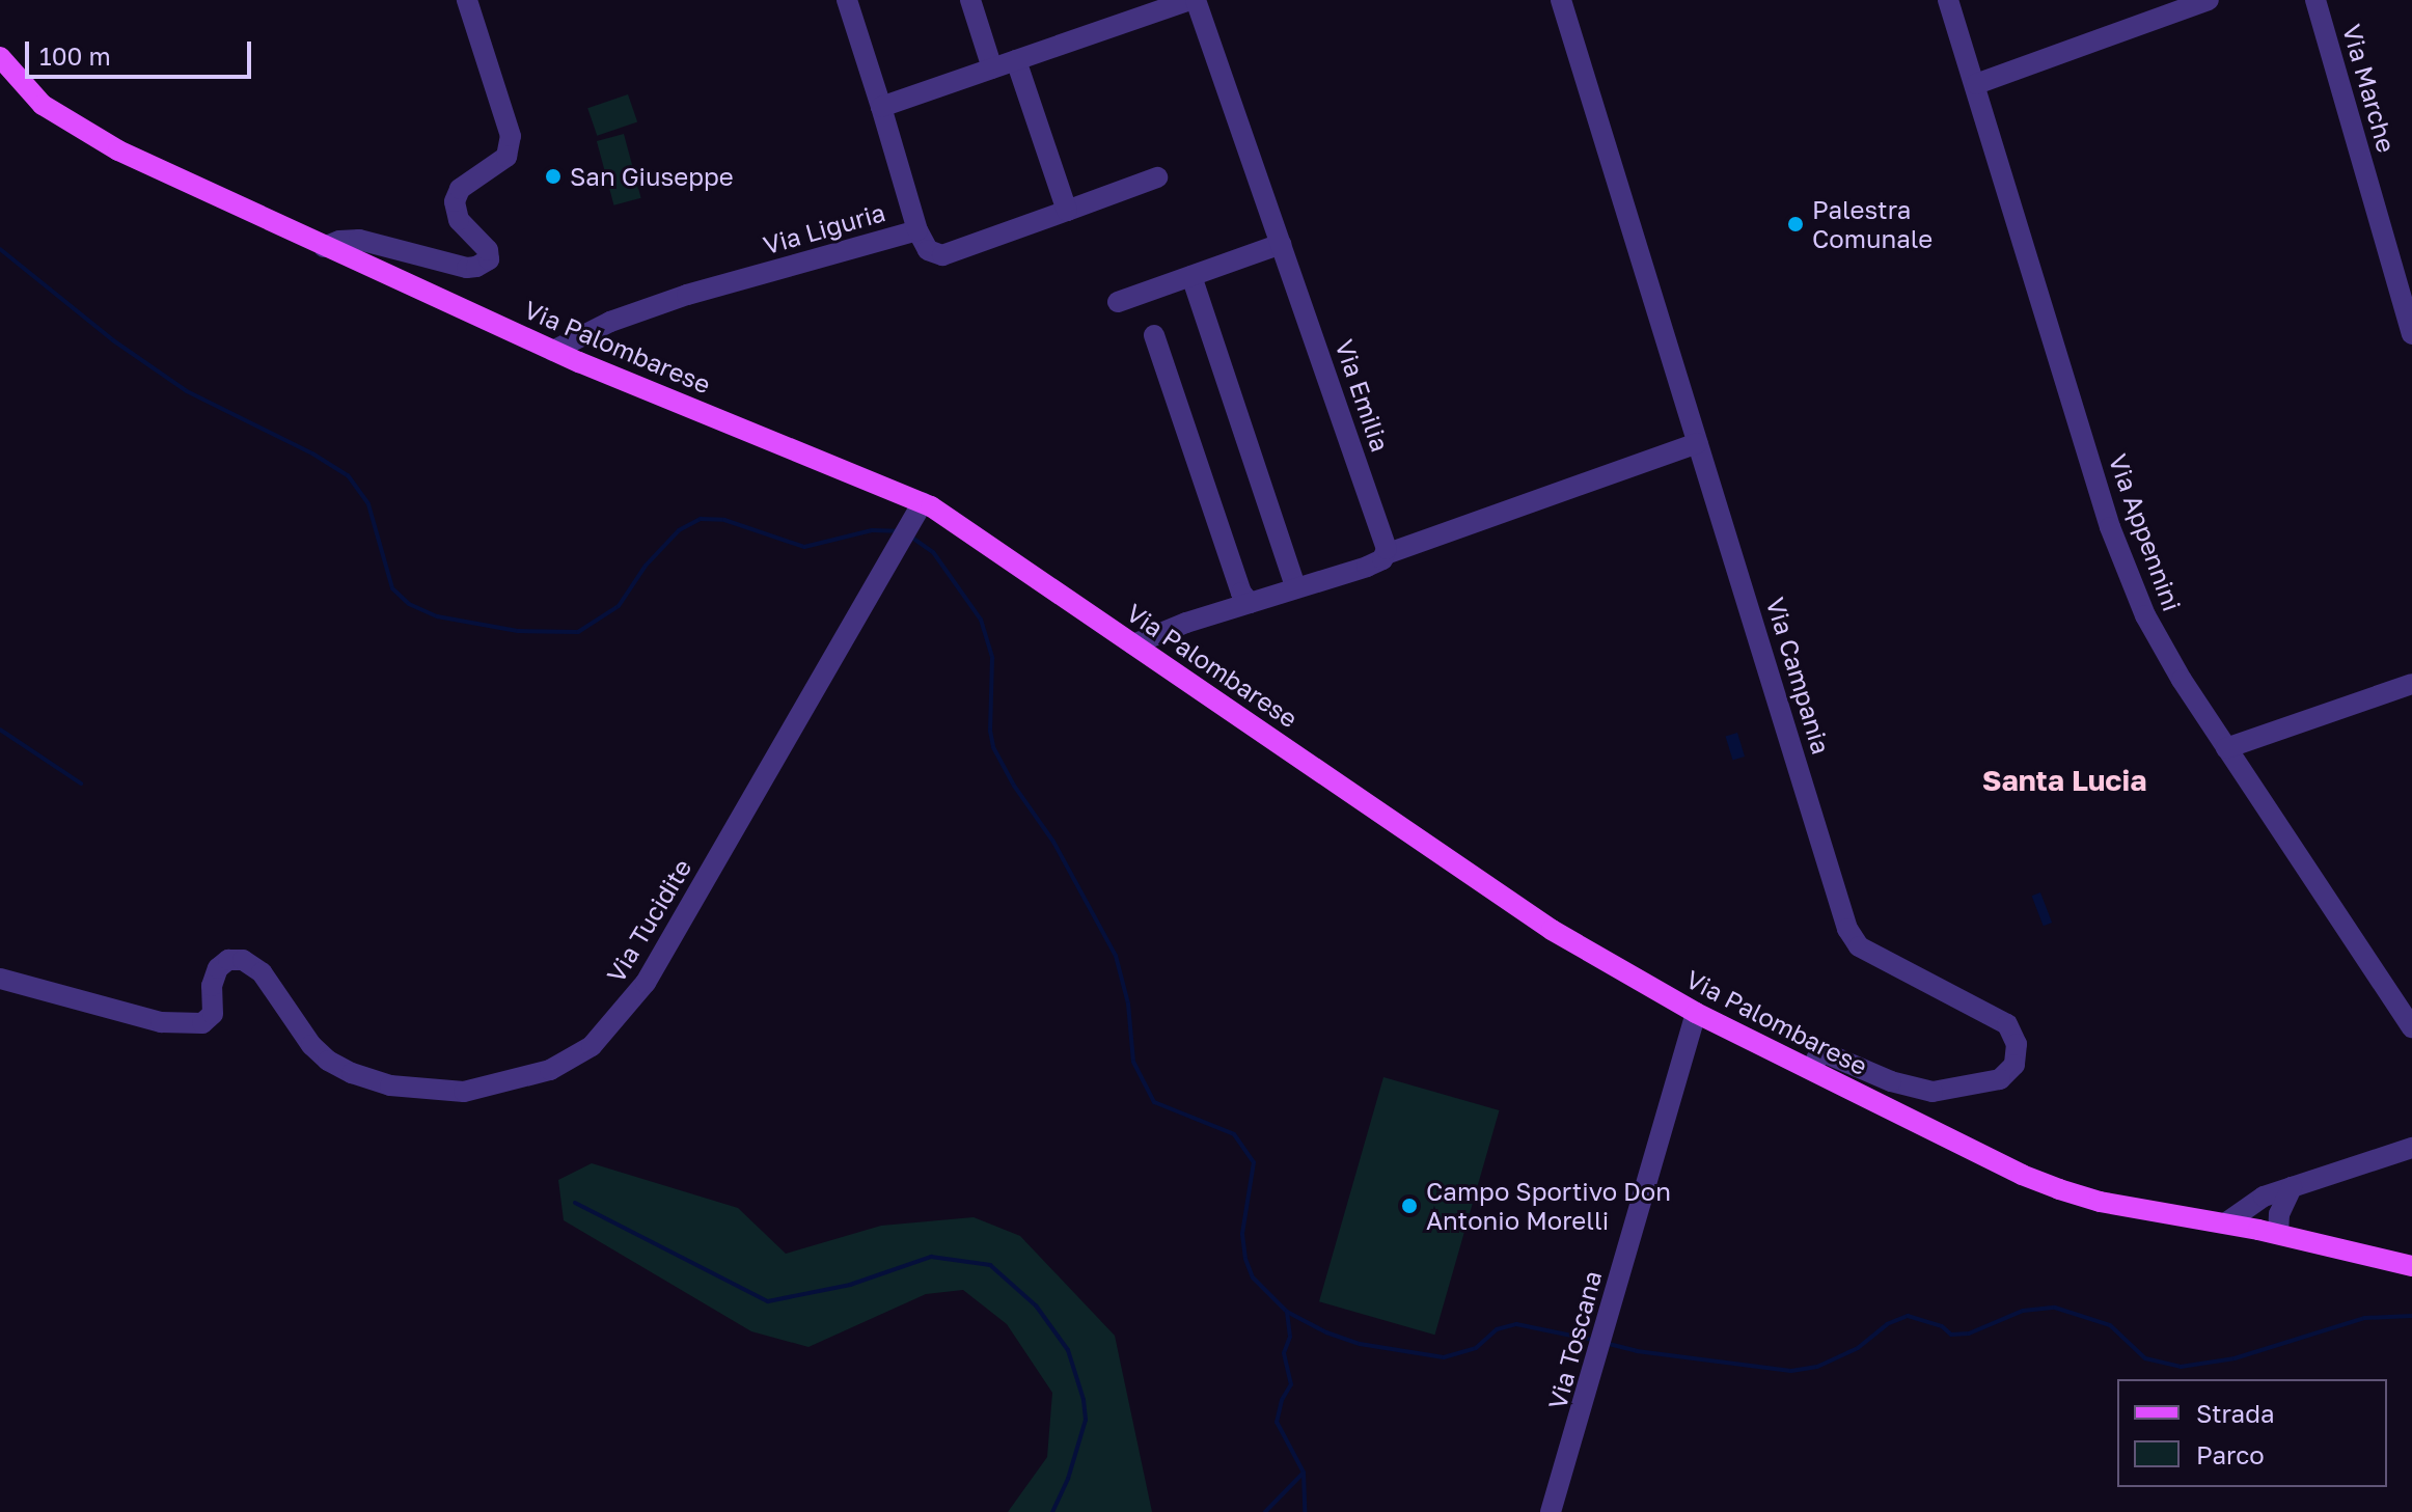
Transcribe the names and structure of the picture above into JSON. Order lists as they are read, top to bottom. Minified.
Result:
{"streets":{"main road":["Via Palombarese"],"street":["Via Marche","Via Liguria","Via Emilia","Via Appennini","Via Campania","Via Tucidite","Via Toscana"]},"crossings":[["Via Liguria","Via Palombarese"],["Via Palombarese","Via Campania"],["Via Palombarese","Via Tucidite"],["Via Palombarese","Via Toscana"]],"districts":["Santa Lucia"],"places":["San Giuseppe","Palestra Comunale","Campo Sportivo Don Antonio Morelli"],"legend":["Strada","Parco"],"scale_bar":"100 m"}
